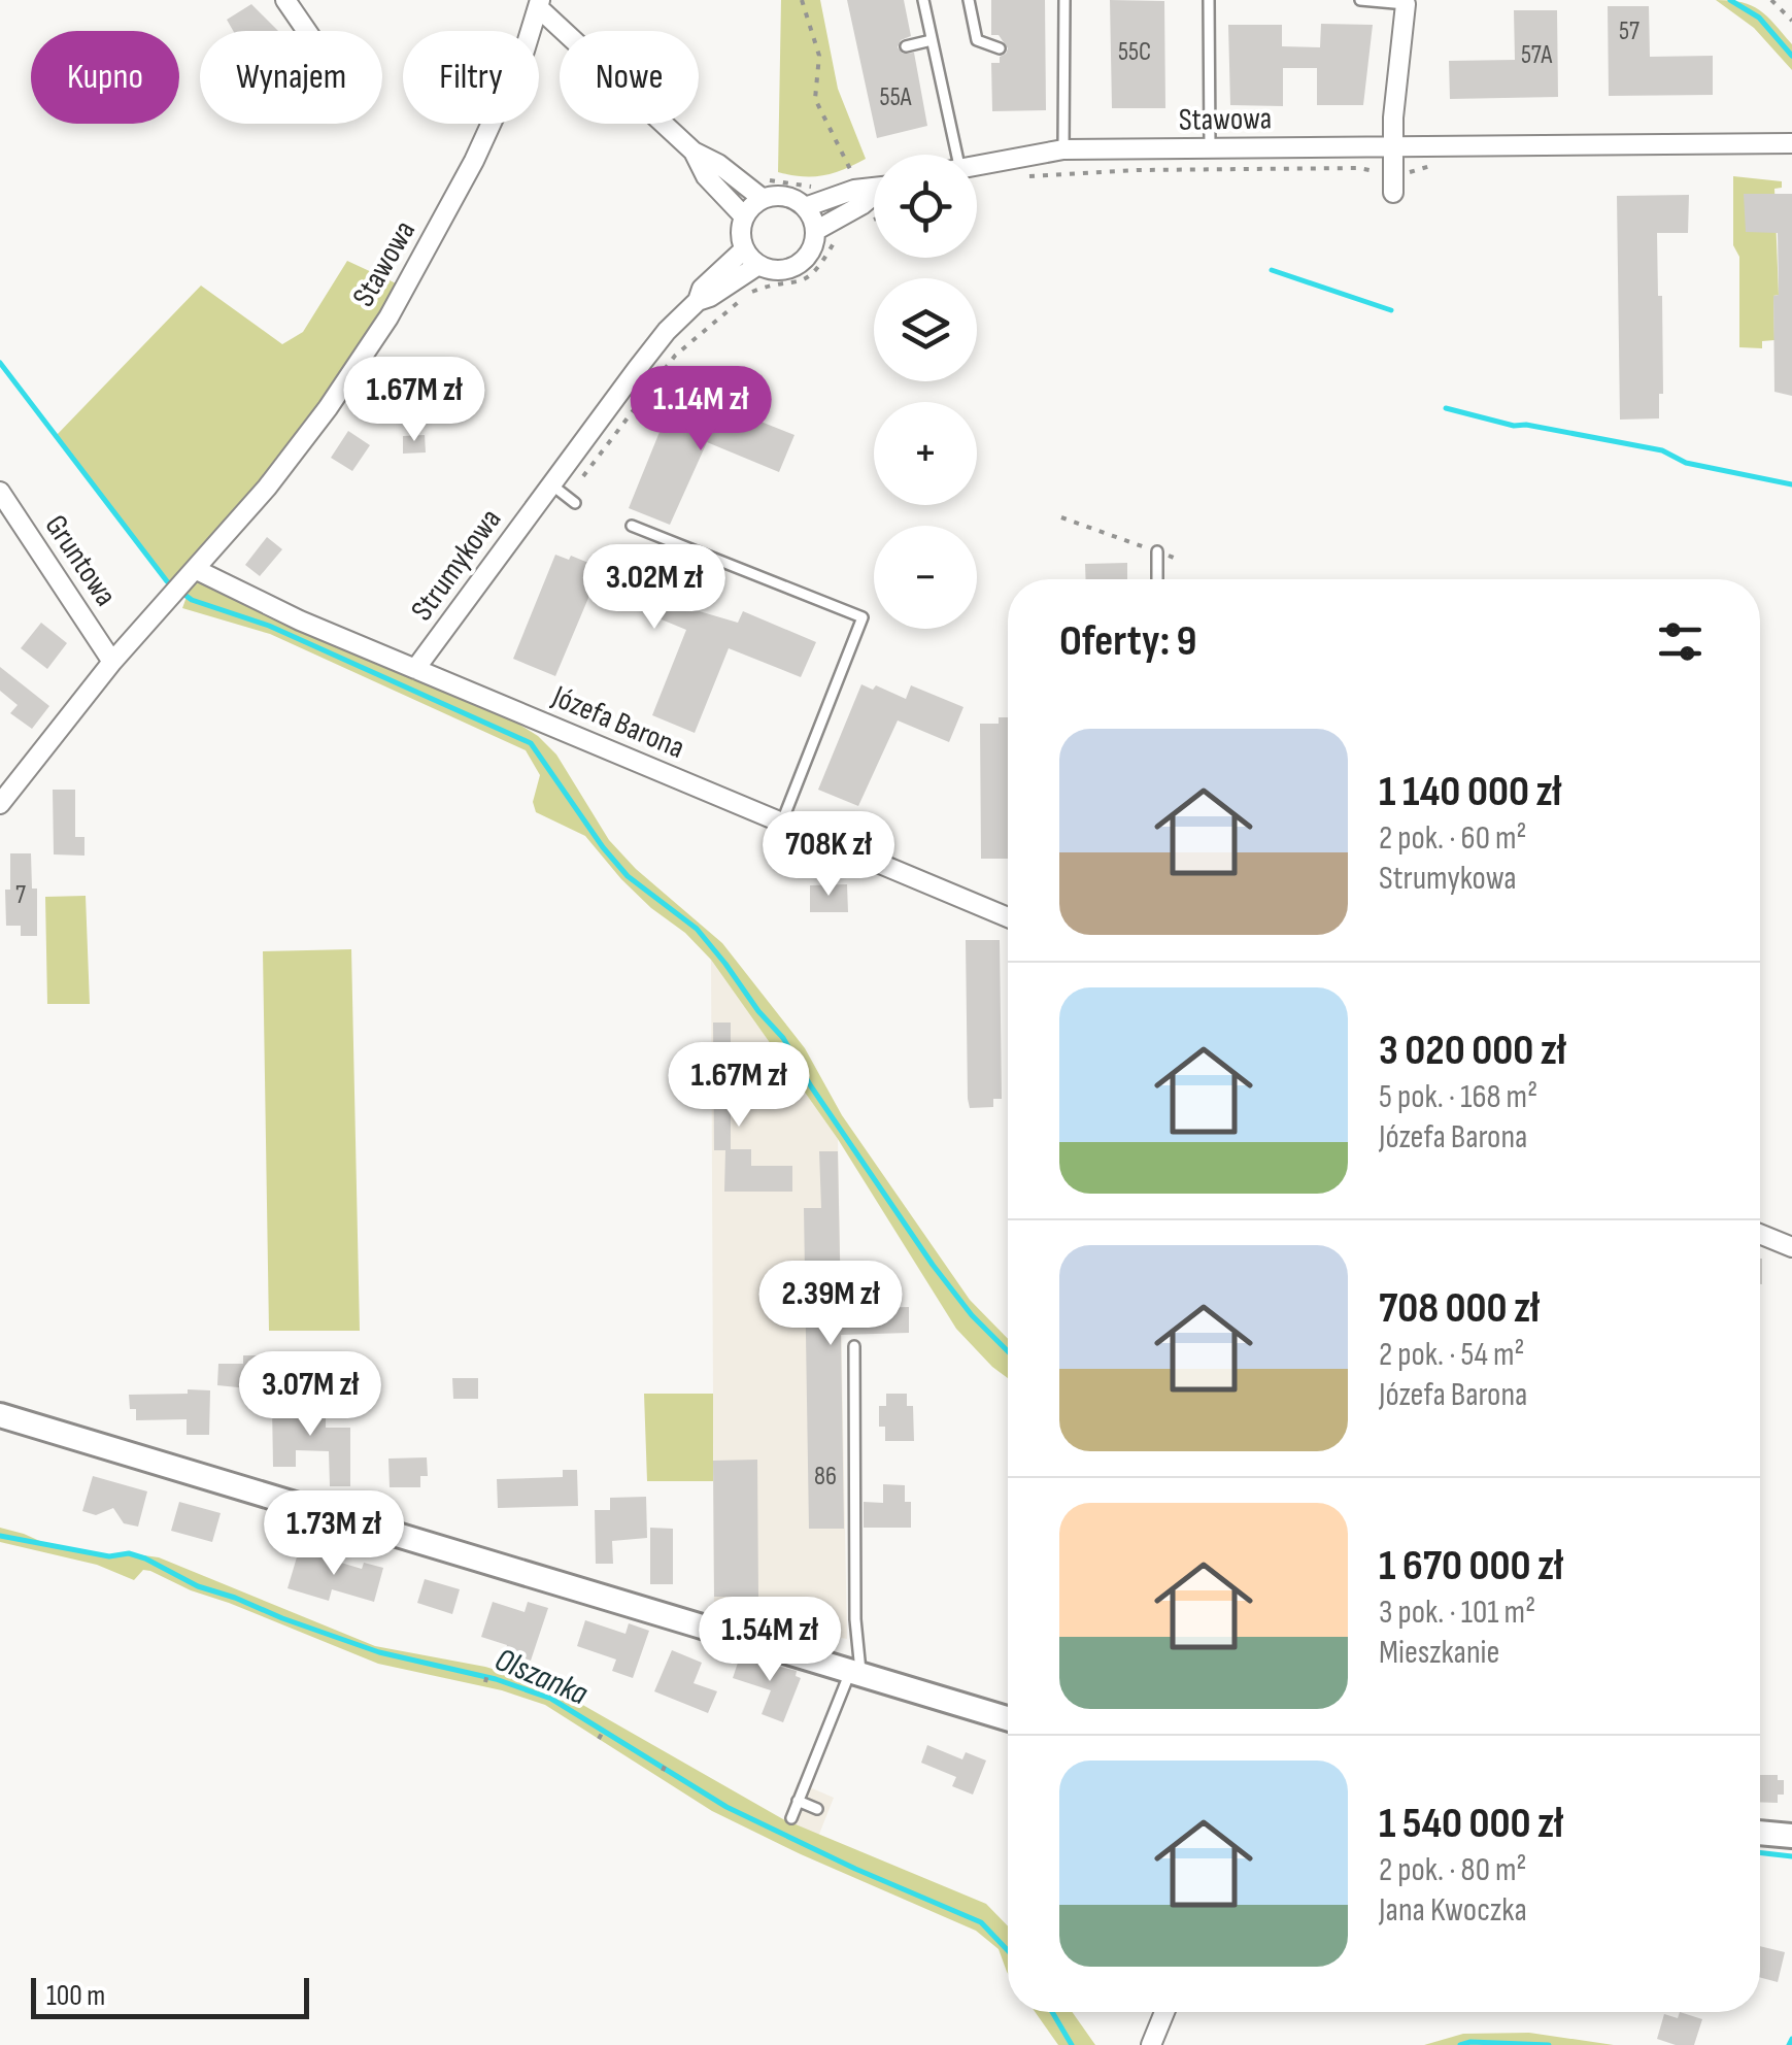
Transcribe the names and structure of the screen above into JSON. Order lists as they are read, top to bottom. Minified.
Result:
{"streets":{"street":["Stawowa","Gruntowa","Strumykowa","Józefa Barona"]},"crossings":[["Stawowa","Gruntowa"],["Stawowa","Strumykowa"],["Stawowa","Józefa Barona"],["Strumykowa","Józefa Barona"]],"water":["Olszanka"],"house_numbers":["57","55C","57A","55A","7","86"],"scale_bar":"100 m","page":{"chip":["Kupno","Wynajem","Filtry","Nowe"],"map_buttons":["+","−"],"price":["1.67M zł","1.14M zł","3.02M zł","708K zł","1.67M zł","2.39M zł","3.07M zł","1.73M zł","1.54M zł"],"heading":"Oferty: 9","list":[{"name":"1 140 000 zł","note":"2 pok. · 60 m² · Strumykowa"},{"name":"3 020 000 zł","note":"5 pok. · 168 m² · Józefa Barona"},{"name":"708 000 zł","note":"2 pok. · 54 m² · Józefa Barona"},{"name":"1 670 000 zł","note":"3 pok. · 101 m² · Mieszkanie"},{"name":"1 540 000 zł","note":"2 pok. · 80 m² · Jana Kwoczka"}],"scale":"100 m"}}
